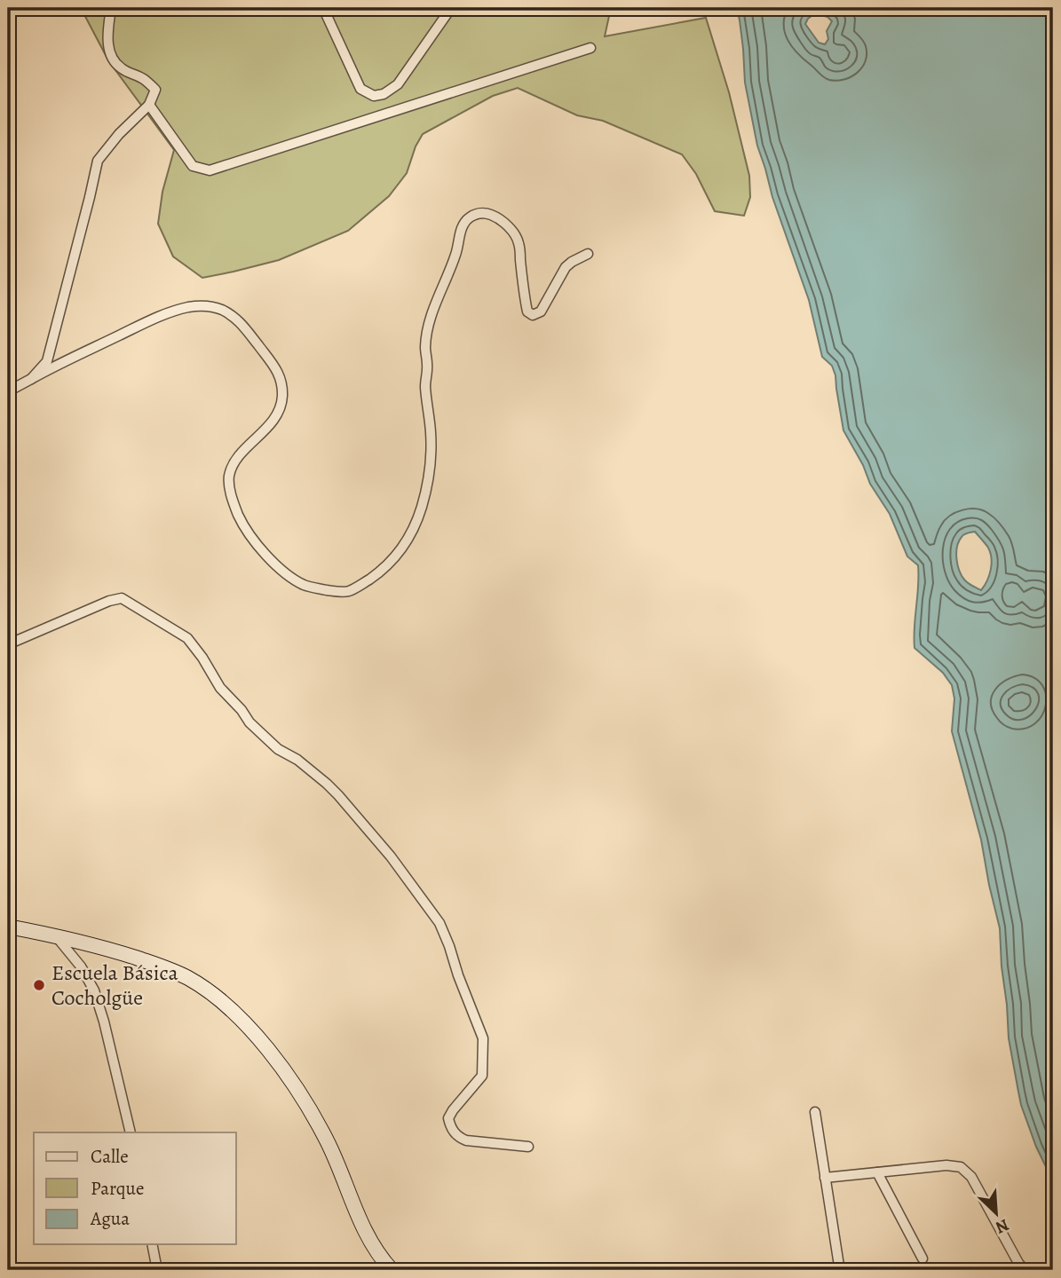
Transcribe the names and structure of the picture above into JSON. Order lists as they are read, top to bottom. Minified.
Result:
{"places":["Escuela Básica Cocholgüe"],"legend":["Calle","Parque","Agua"],"north":"bottom right"}
